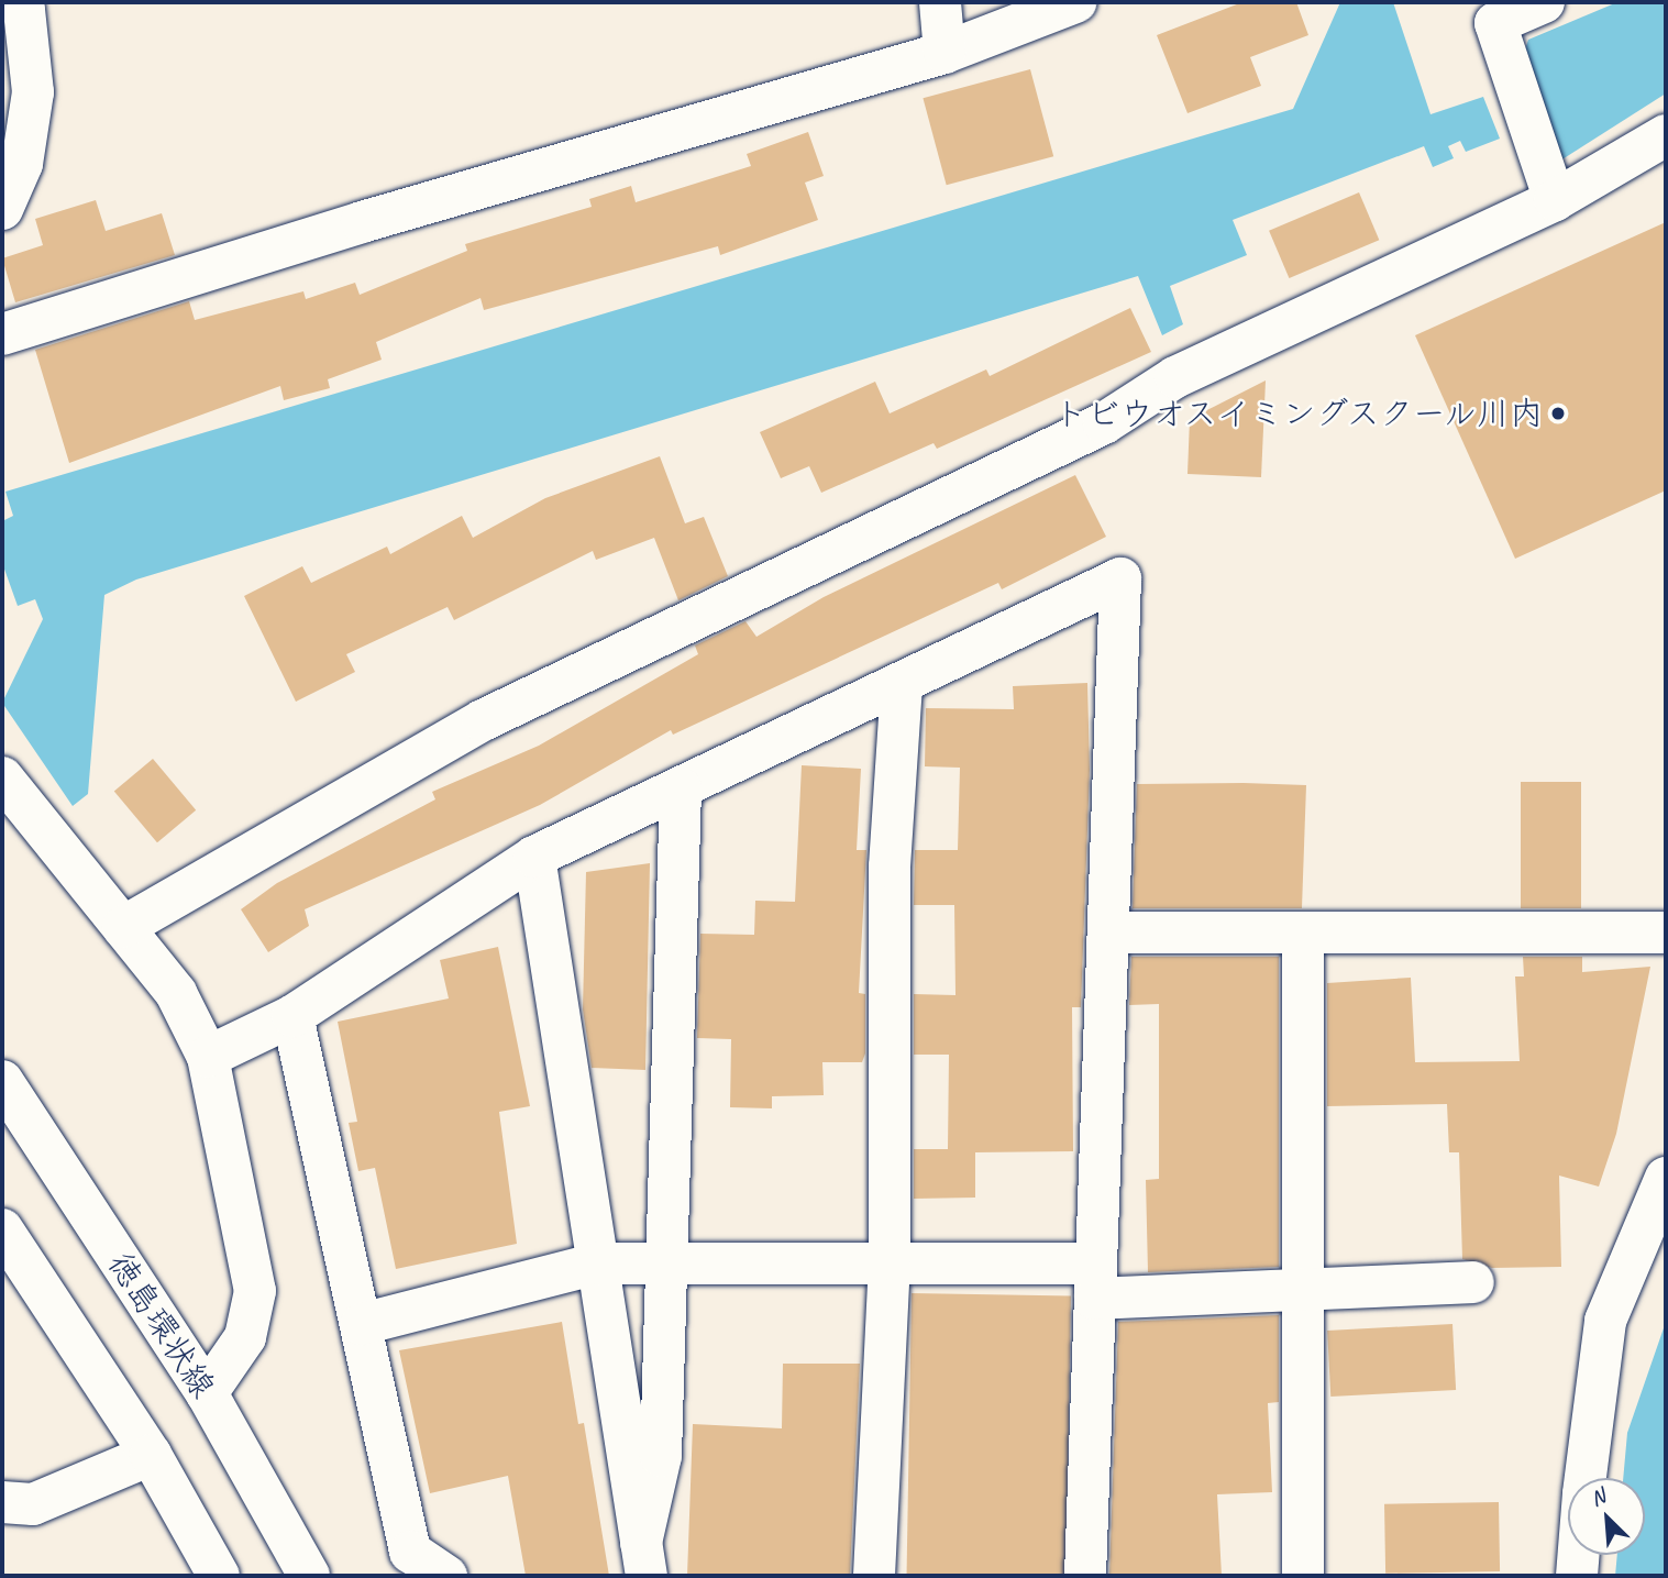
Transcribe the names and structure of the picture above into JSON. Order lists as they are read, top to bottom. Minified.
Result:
{"streets":{"street":["徳島環状線"]},"places":["トビウオスイミングスクール川内"],"north":"top left"}
